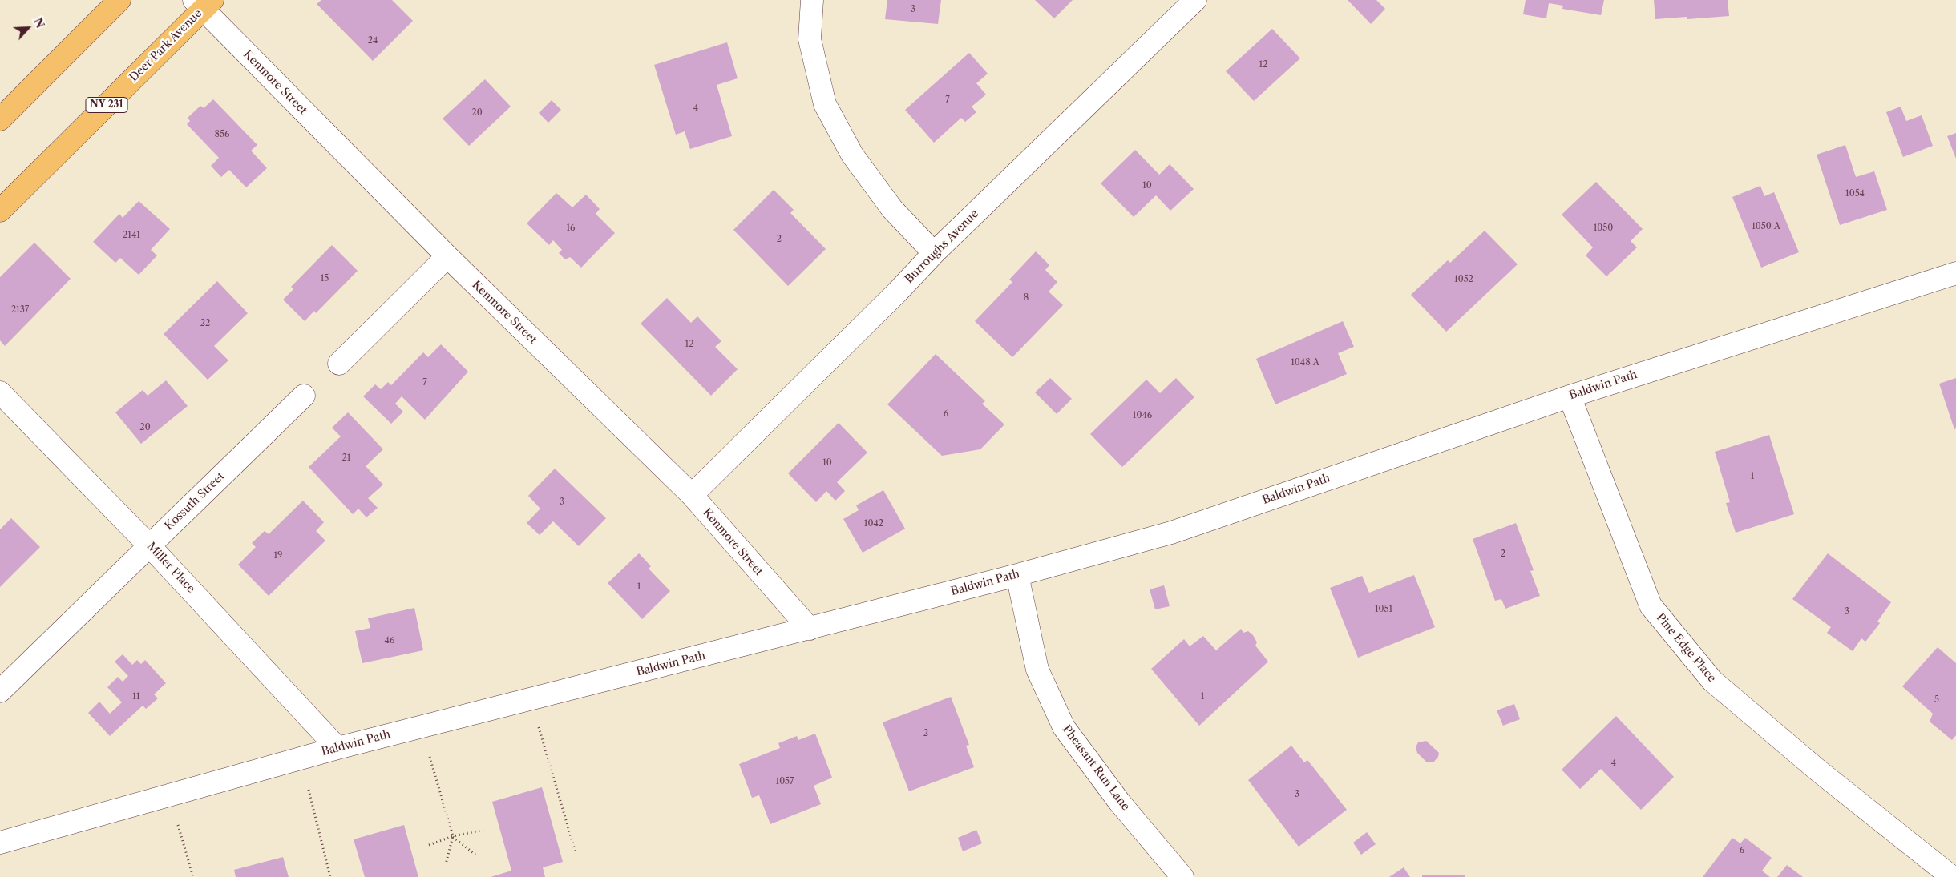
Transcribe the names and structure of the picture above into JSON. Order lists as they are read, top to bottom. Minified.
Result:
{"streets":{"main road":["Deer Park Avenue","NY 231"],"street":["Kenmore Street","Burroughs Avenue","Baldwin Path","Kossuth Street","Miller Place","Pine Edge Place","Pheasant Run Lane"]},"crossings":[["Deer Park Avenue","Kenmore Street"],["Kenmore Street","Burroughs Avenue"],["Kenmore Street","Baldwin Path"],["Baldwin Path","Miller Place"],["Baldwin Path","Pine Edge Place"],["Baldwin Path","Pheasant Run Lane"],["Kossuth Street","Miller Place"]],"house_numbers":["3","24","12","7","4","20","856","10","1054","1050 A","16","1050","2141","2","15","1052","8","2137","22","12","1048 A","7","6","1046","20","21","10","1","3","1042","2","19","1","1051","3","46","11","1","5","2","4","1057","3","6"],"north":"top right"}
